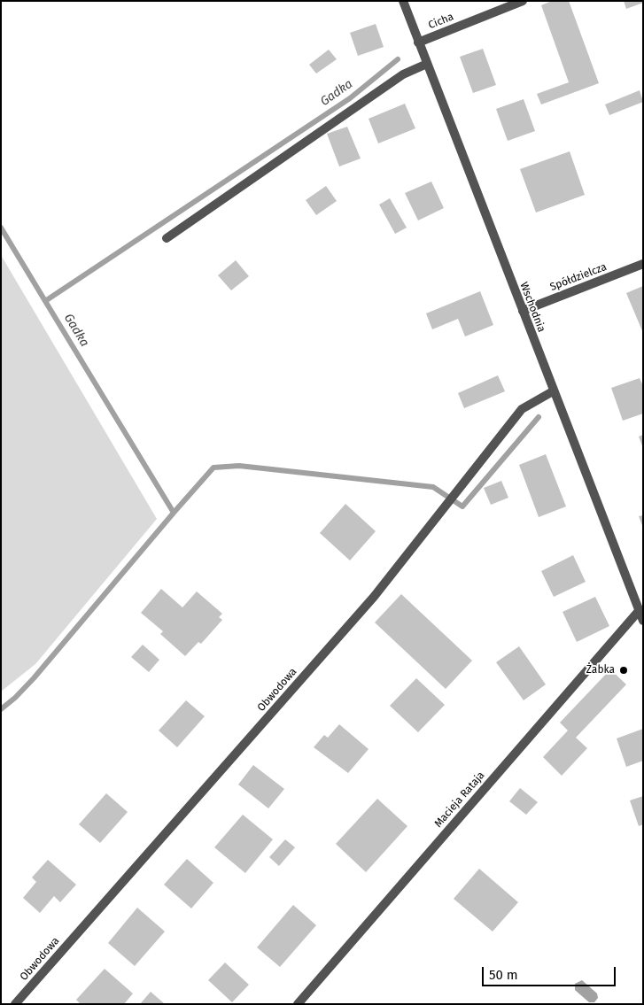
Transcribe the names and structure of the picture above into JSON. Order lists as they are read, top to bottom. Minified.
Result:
{"streets":{"street":["Cicha","Spółdzielcza","Wschodnia","Obwodowa","Macieja Rataja"]},"crossings":[["Cicha","Wschodnia"],["Spółdzielcza","Wschodnia"],["Wschodnia","Obwodowa"],["Wschodnia","Macieja Rataja"]],"water":["Gadka"],"places":["Żabka"],"scale_bar":"50 m"}
